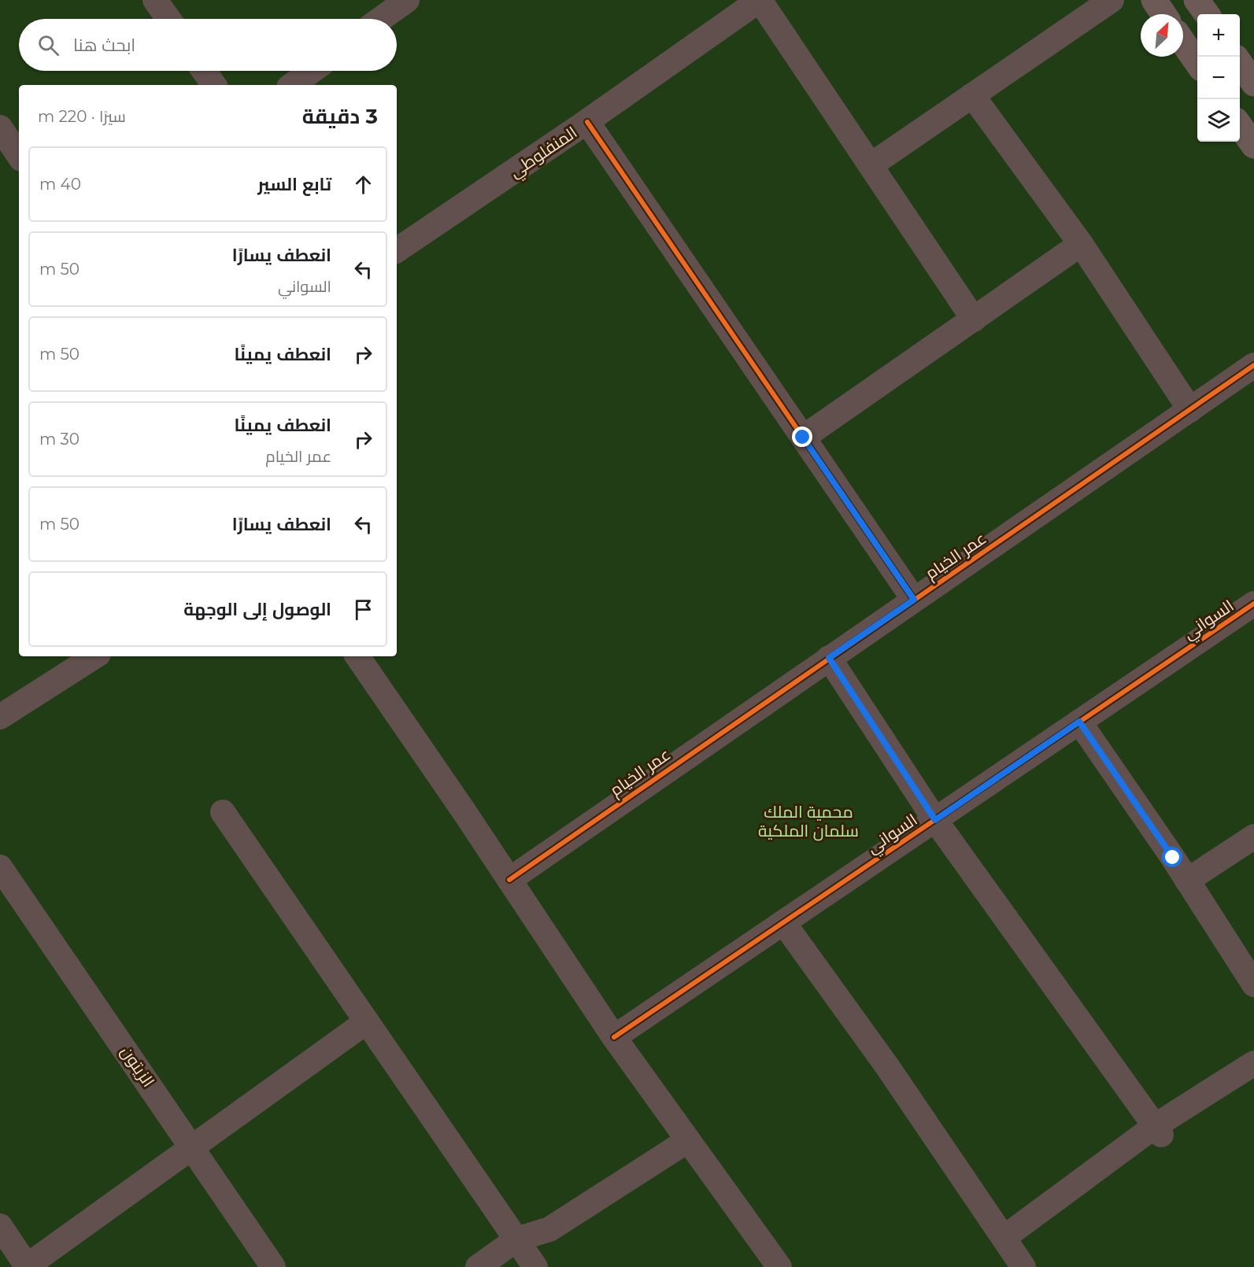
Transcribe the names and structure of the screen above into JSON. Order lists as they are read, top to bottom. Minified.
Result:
{"streets":{"street":["المنفلوطي","عمر الخيام","السواني","الزيتون"]},"parks":["محمية الملك سلمان الملكية"],"north":"top right","page":{"map_buttons":["+","−"],"search":"ابحث هنا","heading":["3 دقيقة","سيرًا · 220 m"],"list":[["تابع السير","40 m"],["انعطف يسارًا","السواني","50 m"],["انعطف يمينًا","50 m"],["انعطف يمينًا","عمر الخيام","30 m"],["انعطف يسارًا","50 m"],"الوصول إلى الوجهة"]}}
